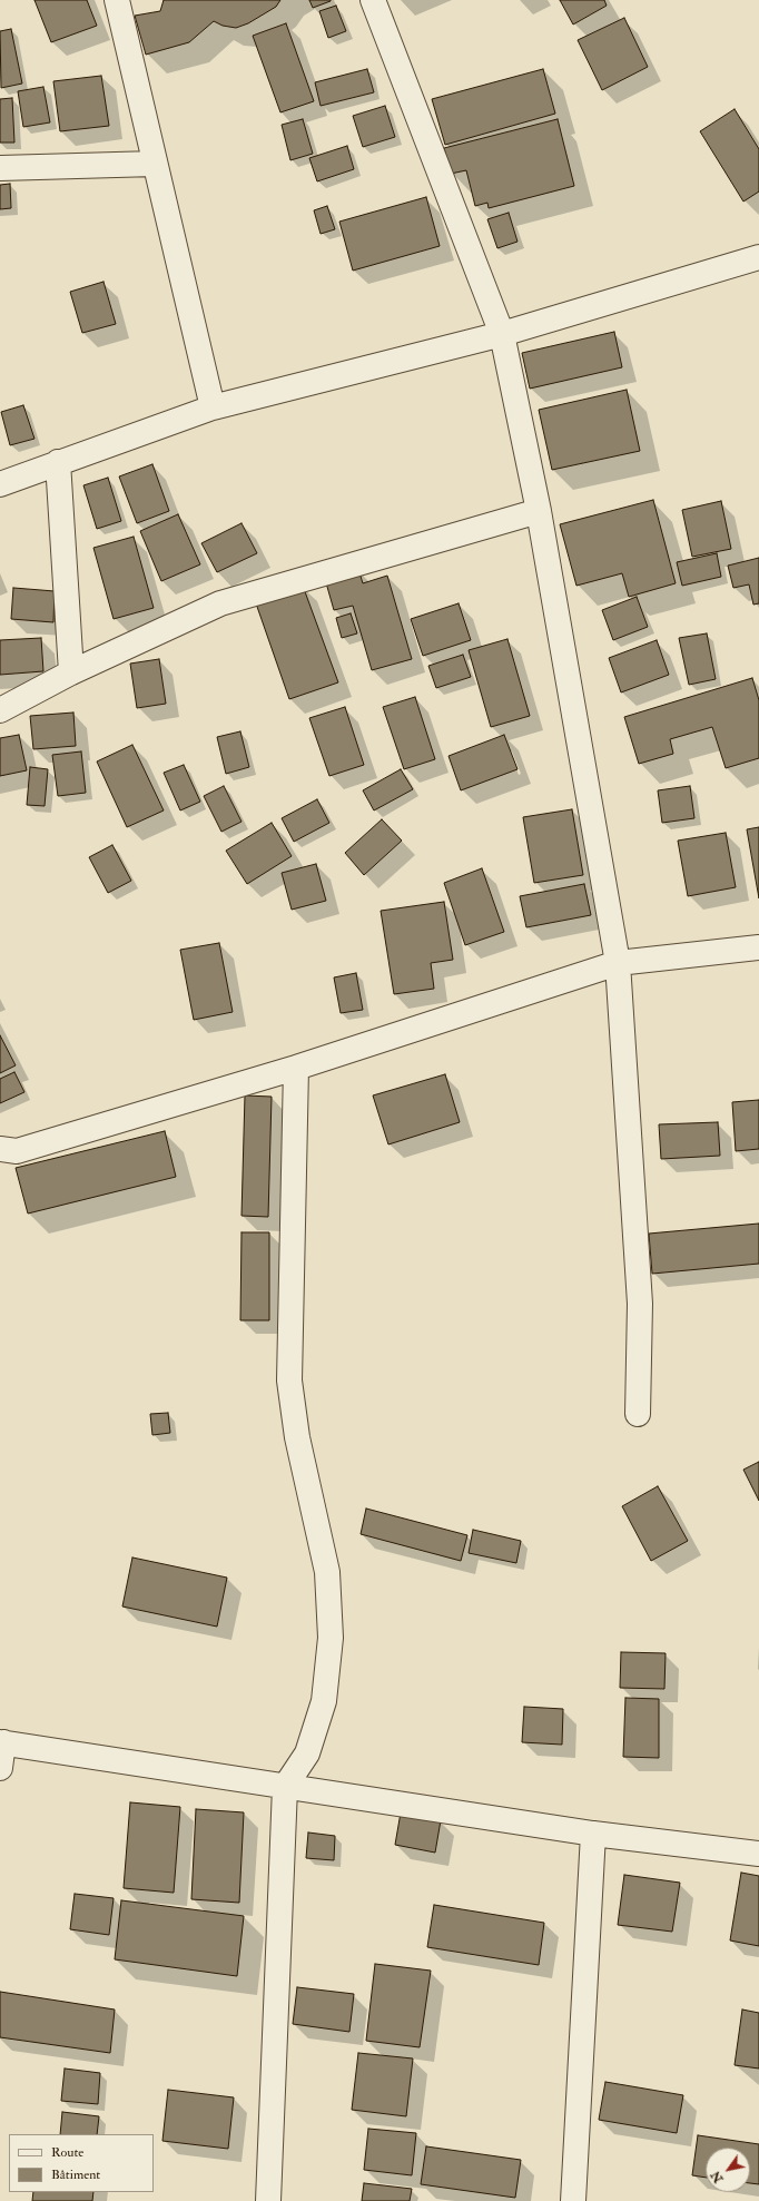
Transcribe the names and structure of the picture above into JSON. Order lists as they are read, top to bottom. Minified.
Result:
{"legend":["Route","Bâtiment"],"north":"bottom left"}
